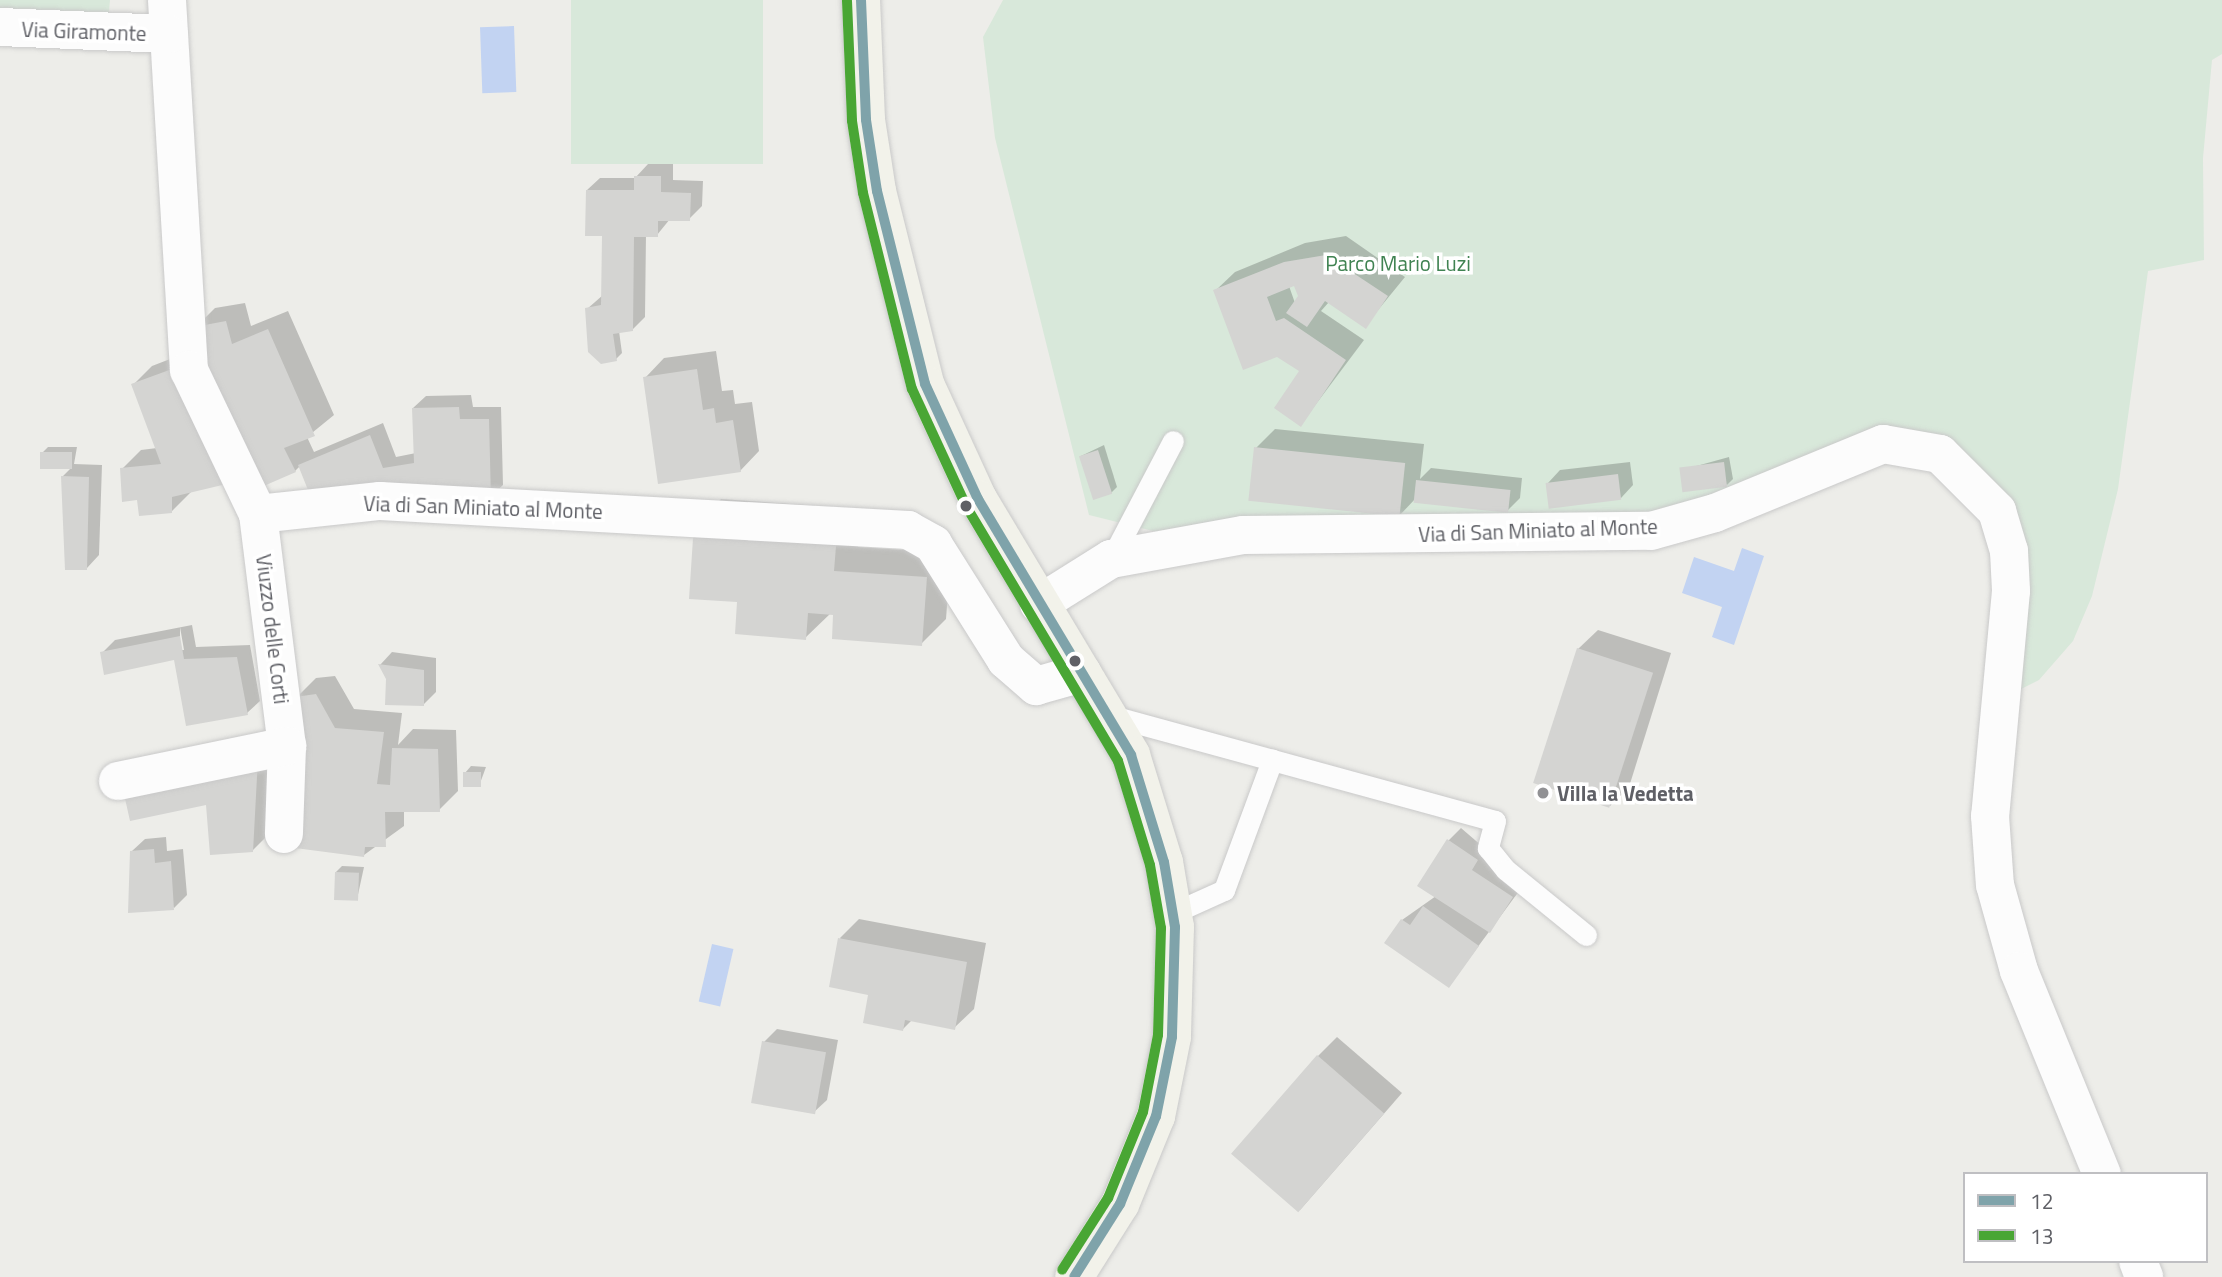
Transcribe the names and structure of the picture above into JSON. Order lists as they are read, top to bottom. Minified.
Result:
{"streets":{"street":["Via Giramonte","Via di San Miniato al Monte","Viuzzo delle Corti"]},"crossings":[["Via di San Miniato al Monte","Viuzzo delle Corti"]],"parks":["Parco Mario Luzi"],"places":["Villa la Vedetta"],"lines":["transit line 12","transit line 13"],"legend":["12","13"]}
